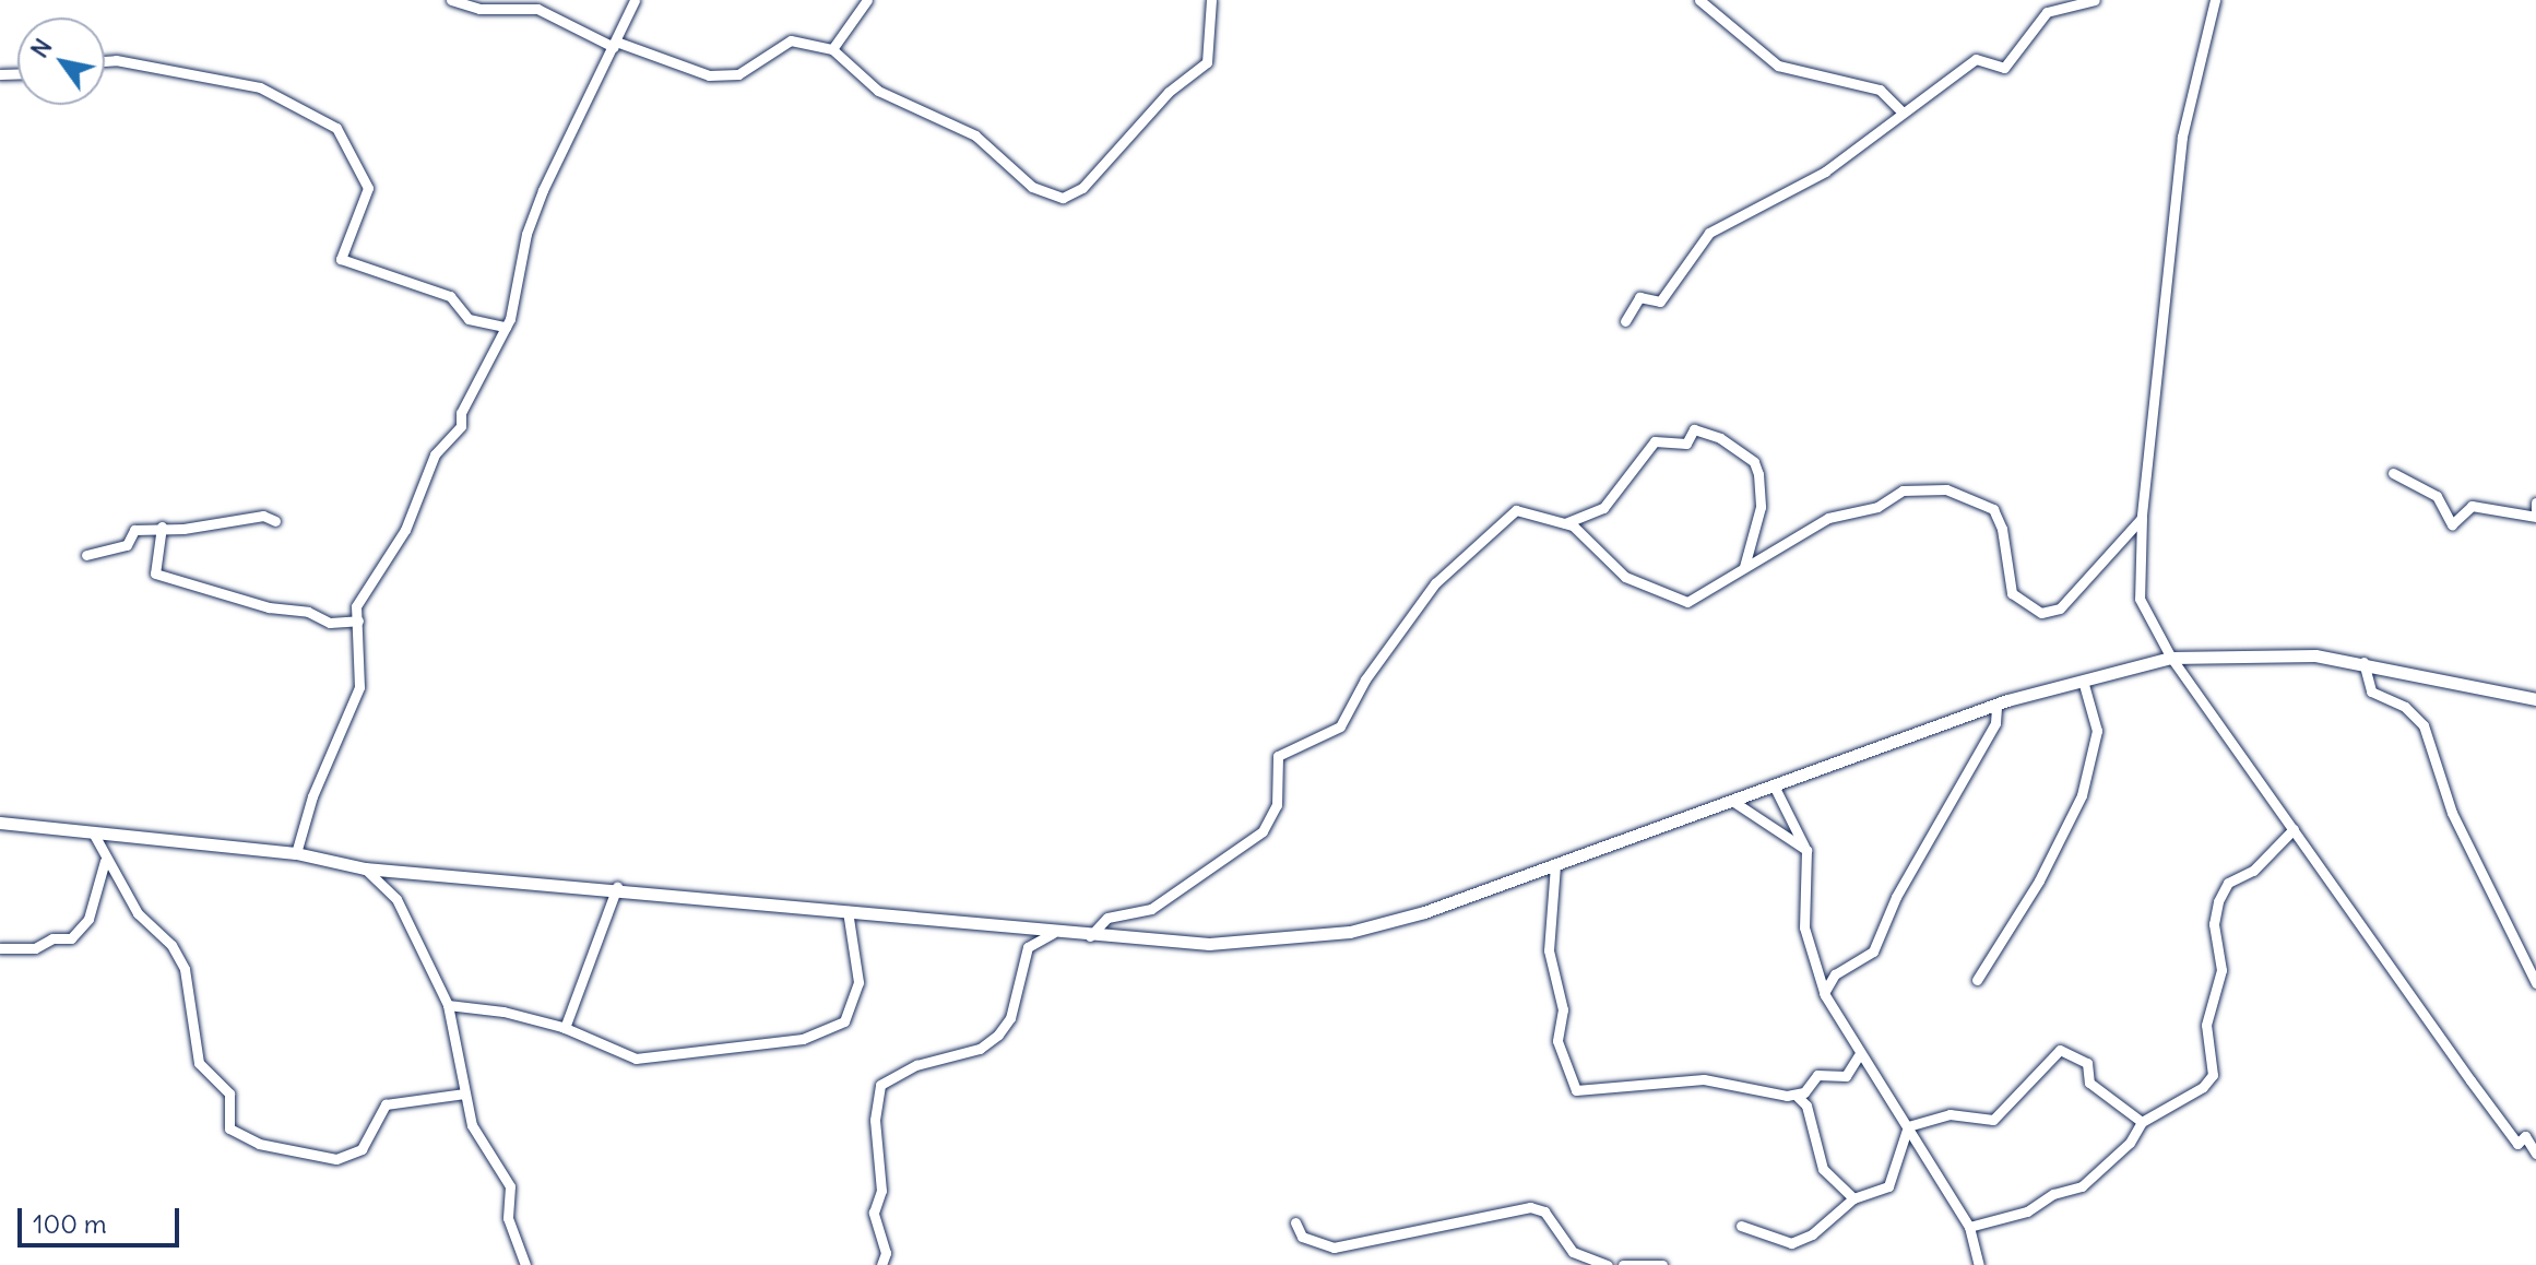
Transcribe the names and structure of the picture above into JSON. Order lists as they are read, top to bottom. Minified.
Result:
{"scale_bar":"100 m","north":"top left"}
